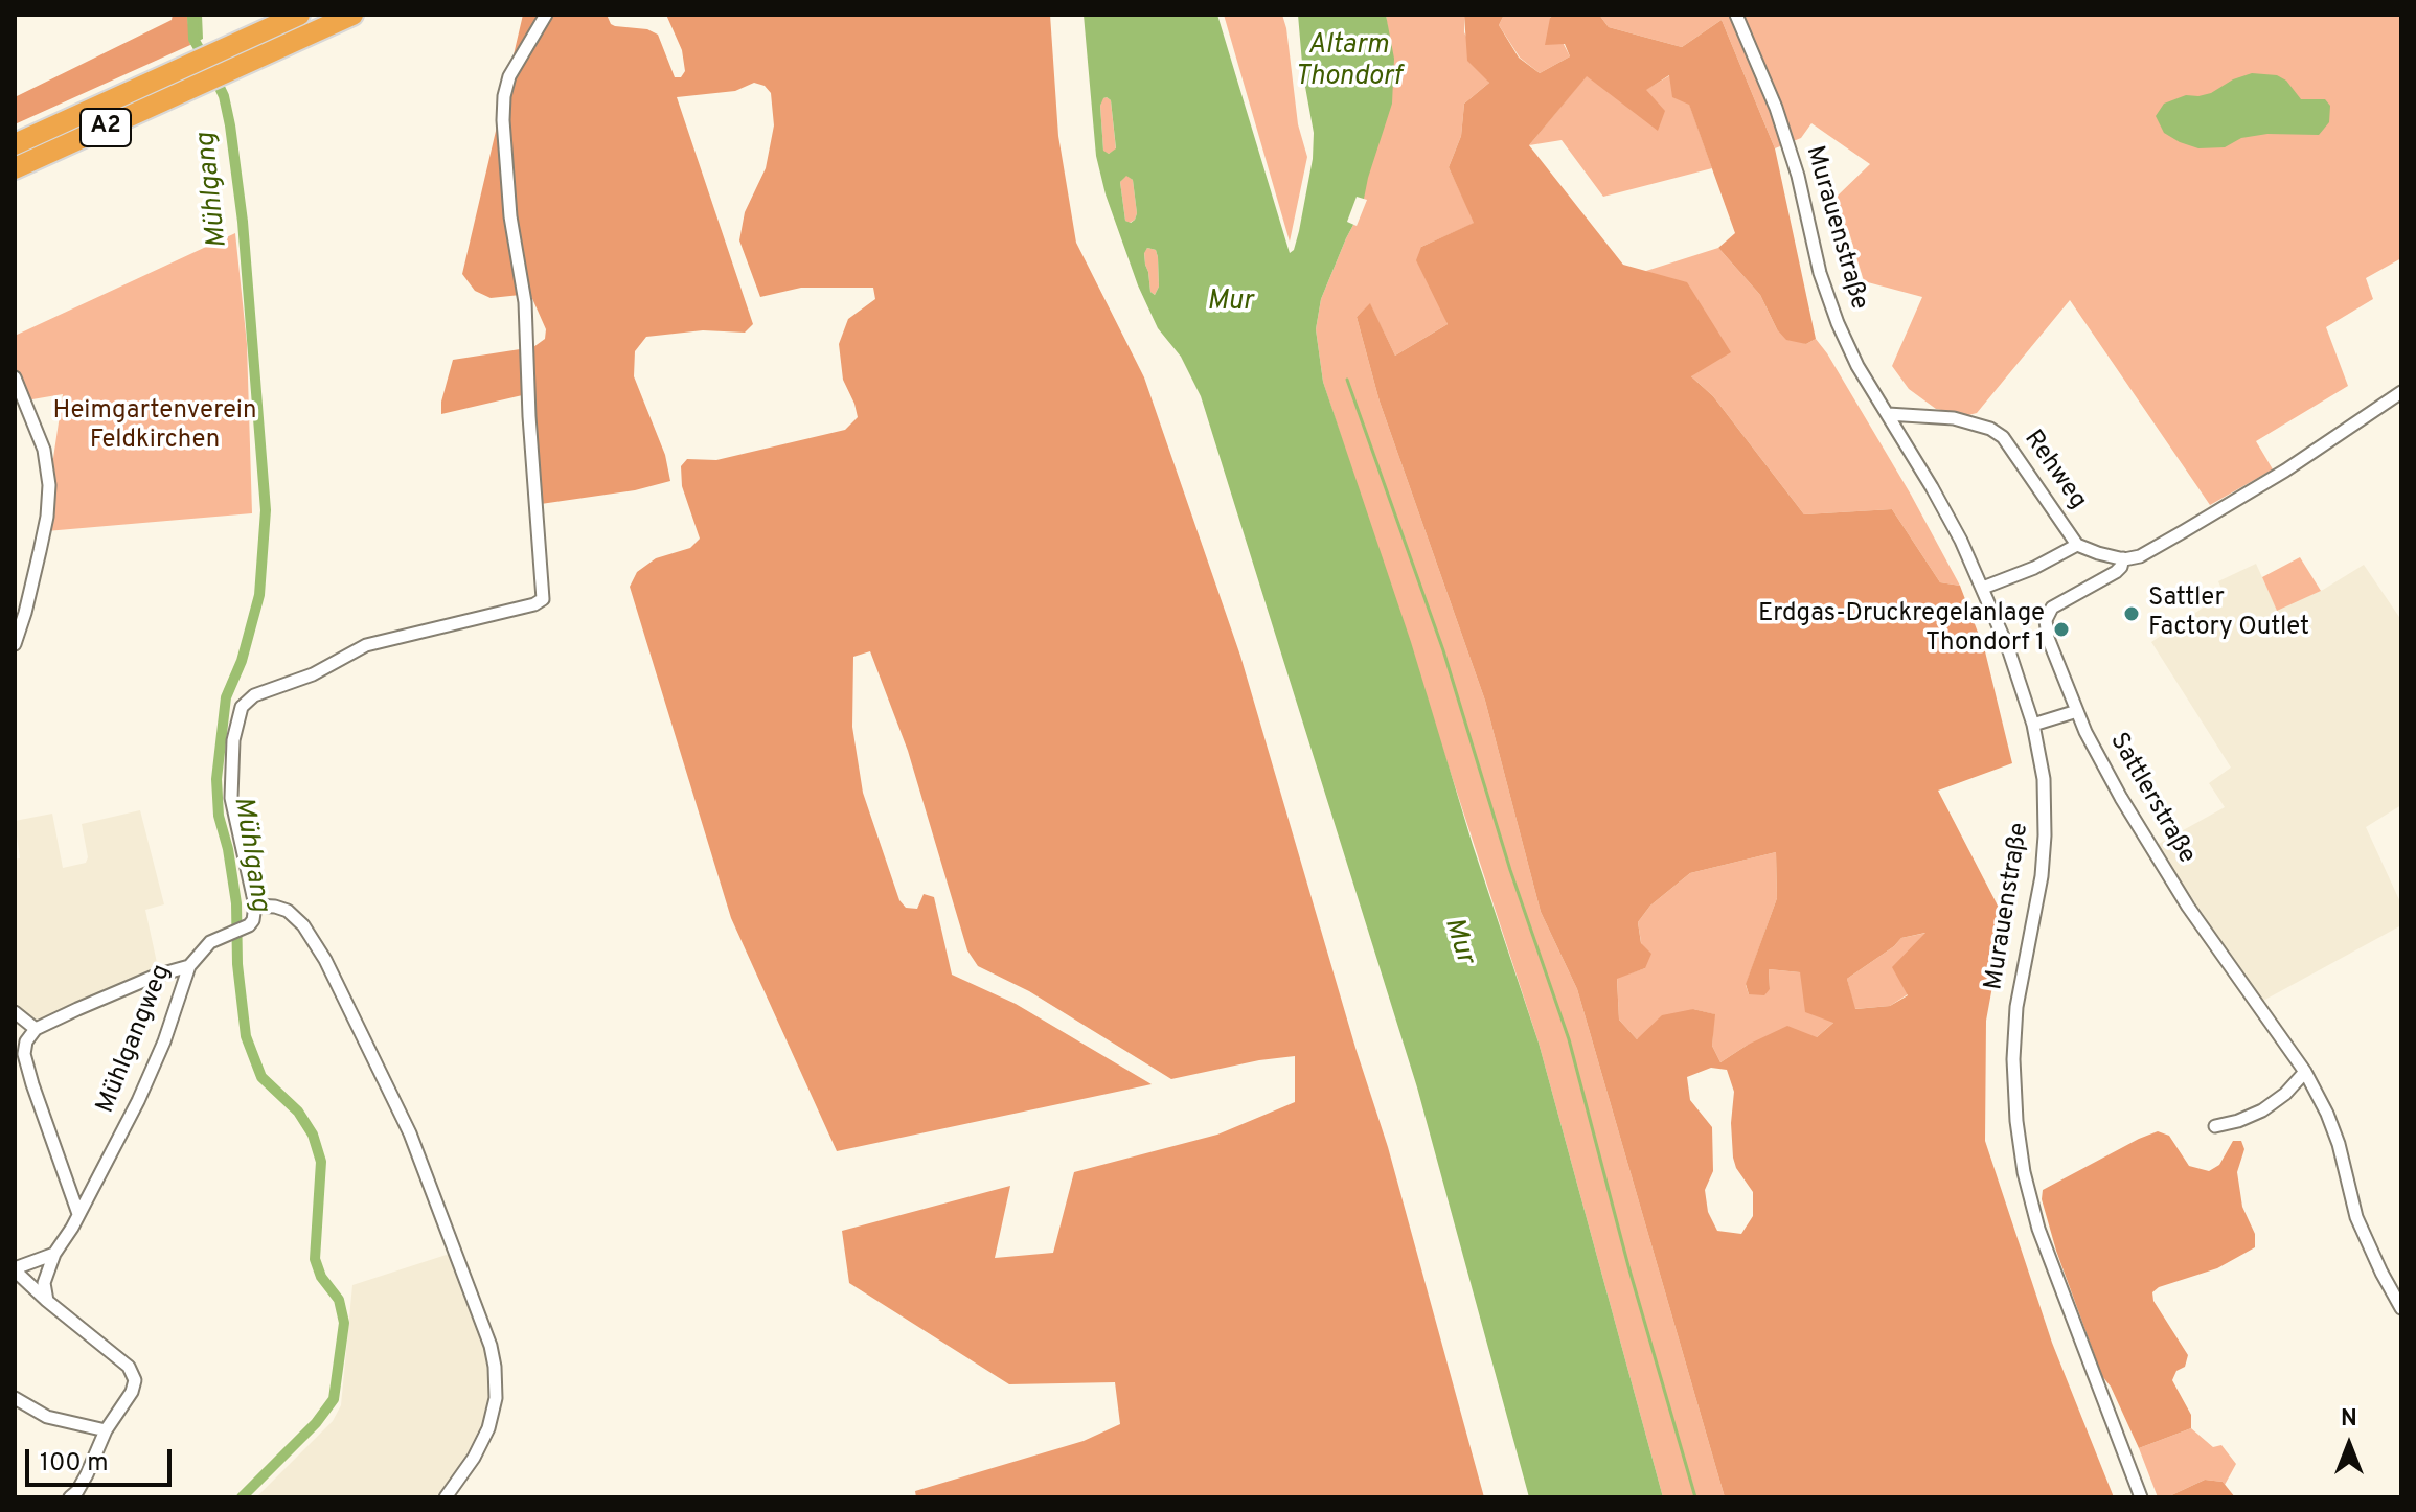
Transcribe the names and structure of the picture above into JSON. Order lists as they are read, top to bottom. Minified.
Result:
{"streets":{"highway":["A2"],"street":["Murauenstraße","Rehweg","Sattlerstraße","Mühlgangweg"]},"crossings":[["Murauenstraße","Rehweg"],["Rehweg","Sattlerstraße"]],"water":["Altarm Thondorf","Mühlgang","Mur"],"parks":["Heimgartenverein Feldkirchen"],"places":["Sattler Factory Outlet","Erdgas-Druckregelanlage Thondorf 1"],"scale_bar":"100 m","north":"top"}
